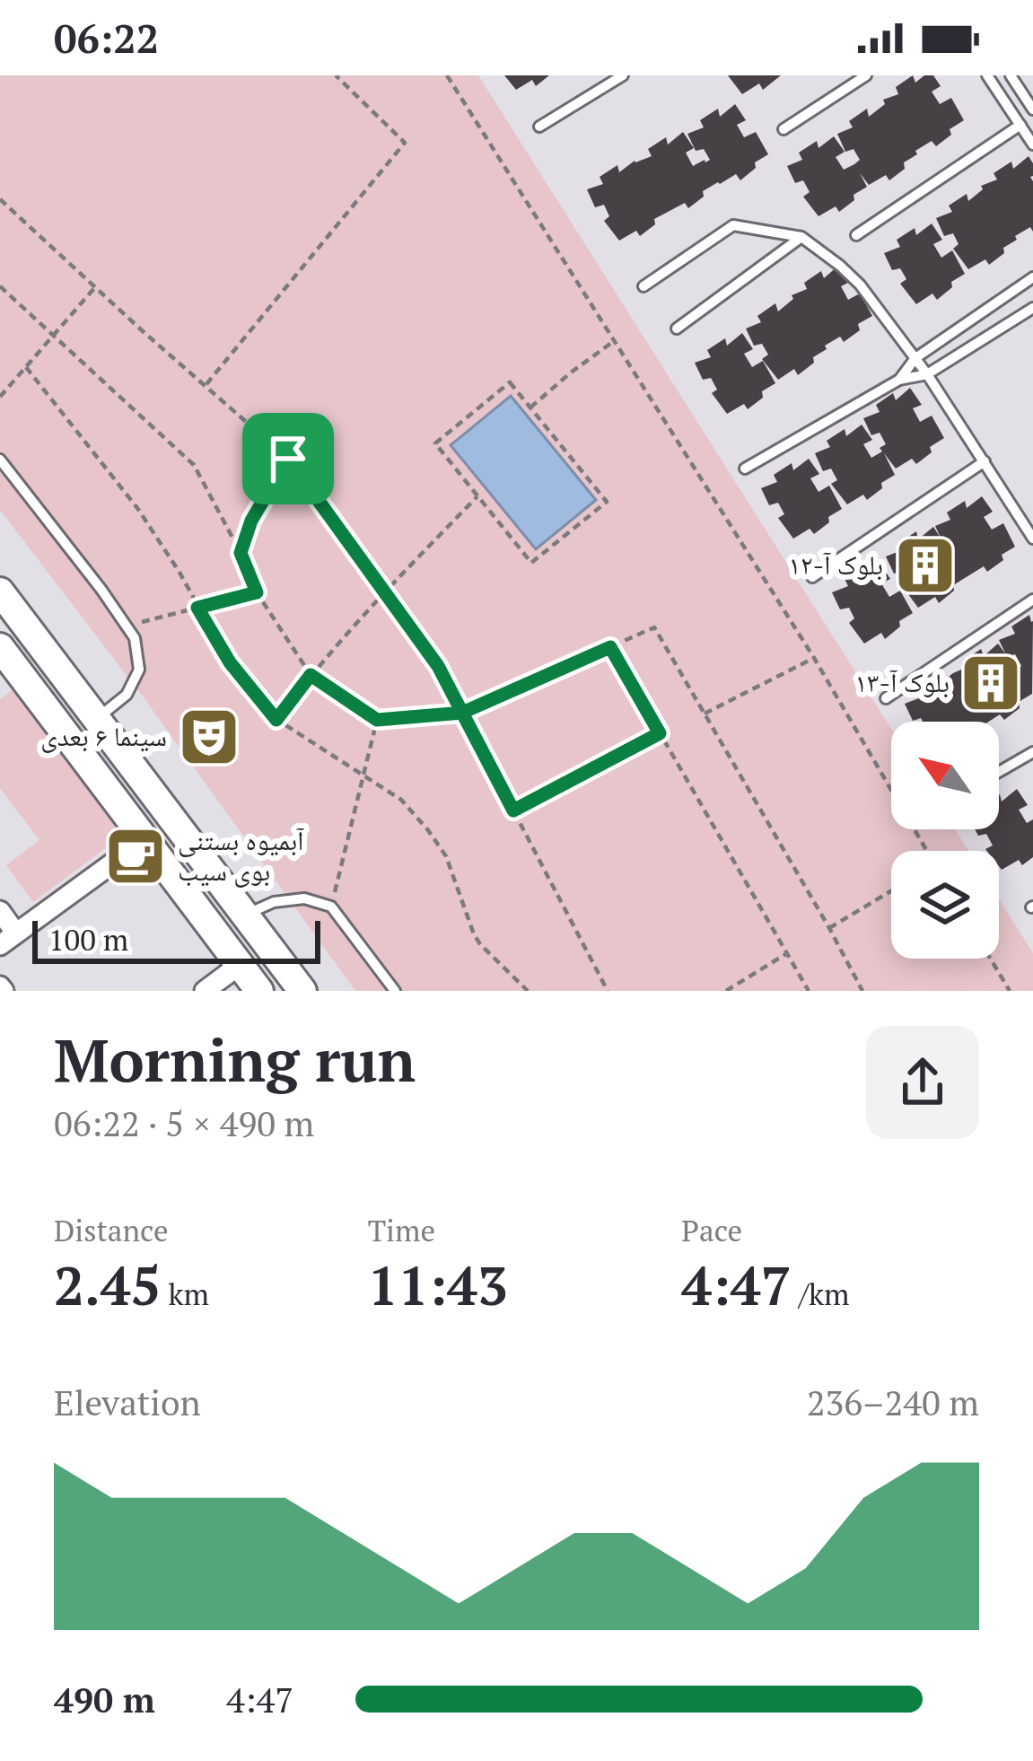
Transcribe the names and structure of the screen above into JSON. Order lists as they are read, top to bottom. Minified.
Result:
{"places":{"building":["بلوک آ-۱۲","بلوک آ-۱۳"],"theatre":["سینما ۶ بعدی"],"cafe":["آبمیوه بستنی بوی سیب"]},"scale_bar":"100 m","north":"top left","page":{"status":"06:22","scale":"100 m","heading":["Morning run","06:22 · 5 × 490 m"],"stats":[["Distance","2.45 km"],["Time","11:43"],["Pace","4:47 /km"]],"chart":["Elevation","236–240 m"],"list":[{"name":"490 m","note":"4:47"}]}}
